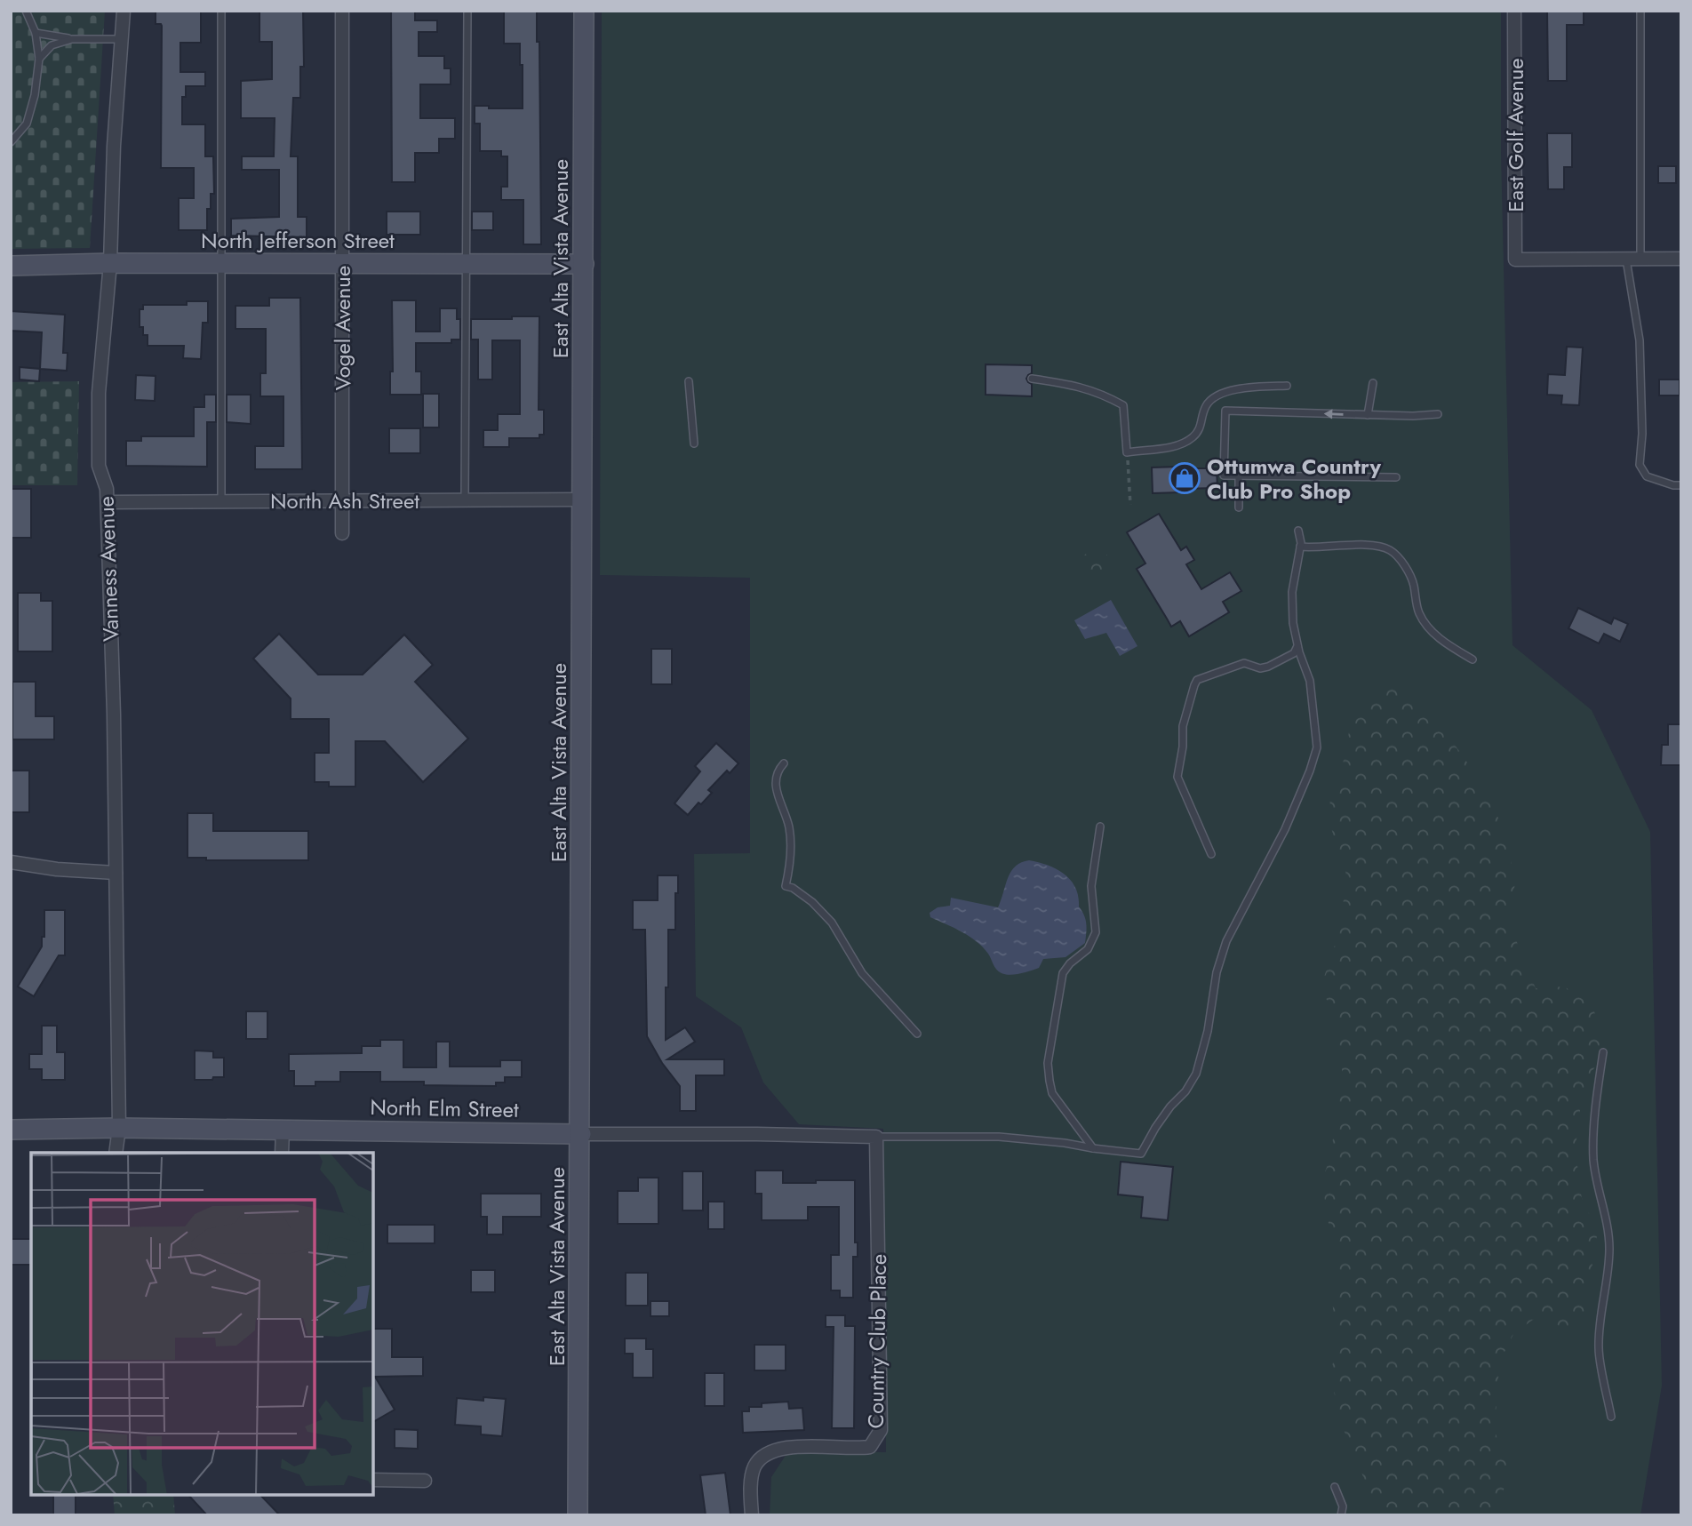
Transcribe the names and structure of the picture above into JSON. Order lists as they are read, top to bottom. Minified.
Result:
{"streets":{"main road":["North Jefferson Street","East Alta Vista Avenue","North Elm Street"],"street":["East Golf Avenue","Vogel Avenue","North Ash Street","Vanness Avenue","Country Club Place"]},"crossings":[["North Jefferson Street","East Alta Vista Avenue"],["North Jefferson Street","Vogel Avenue"],["North Jefferson Street","Vanness Avenue"],["East Alta Vista Avenue","North Ash Street"],["East Alta Vista Avenue","North Elm Street"],["Vogel Avenue","North Ash Street"],["North Ash Street","Vanness Avenue"],["Vanness Avenue","North Elm Street"],["North Elm Street","Country Club Place"]],"places":{"shop":["Ottumwa Country Club Pro Shop"]}}
